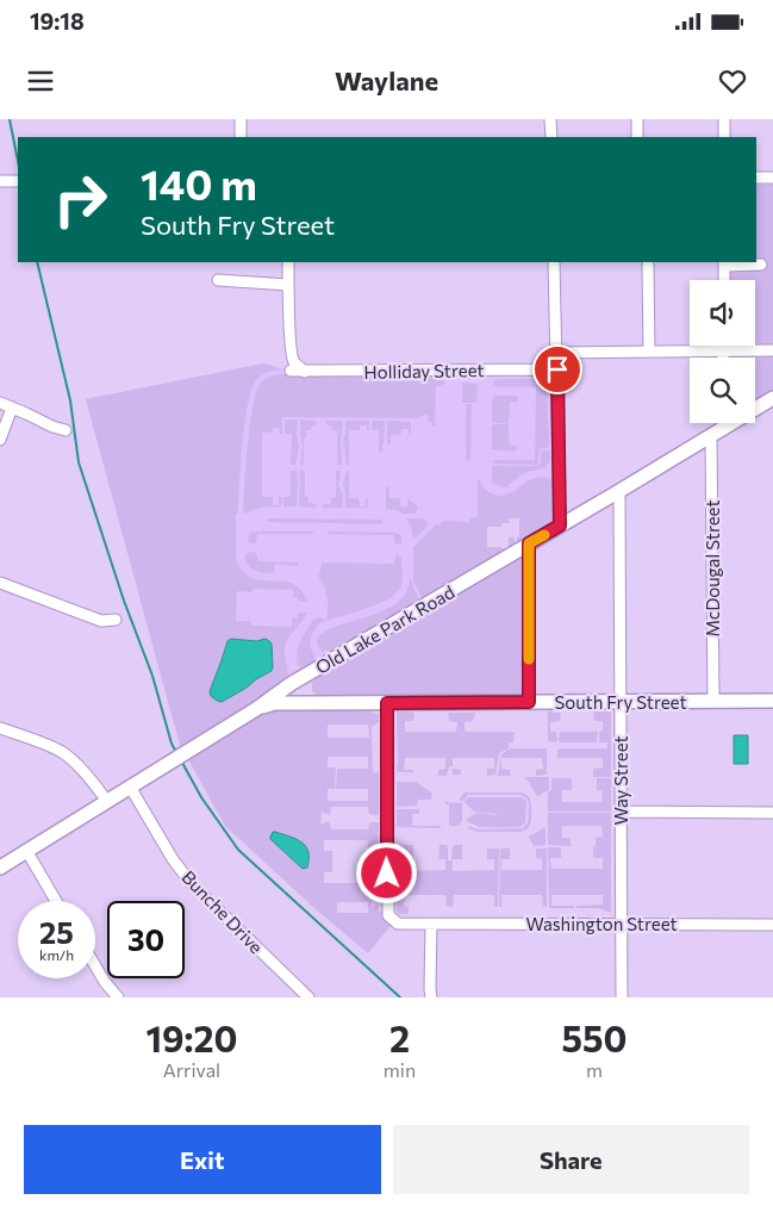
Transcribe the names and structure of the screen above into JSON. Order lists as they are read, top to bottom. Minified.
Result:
{"streets":{"street":["Holliday Street","McDougal Street","Old Lake Park Road","South Fry Street","Way Street","Bunche Drive","Washington Street"]},"crossings":[["McDougal Street","Old Lake Park Road"],["McDougal Street","South Fry Street"],["Old Lake Park Road","South Fry Street"],["Old Lake Park Road","Way Street"],["Old Lake Park Road","Bunche Drive"],["South Fry Street","Way Street"],["South Fry Street","Washington Street"],["Way Street","Washington Street"]],"page":{"status":"19:18","header":"Waylane","turn":["140 m","South Fry Street"],"speed":"25 km/h","limit":"30","eta":["19:20","Arrival","2","min","550","m"],"buttons":["Exit","Share"]}}
